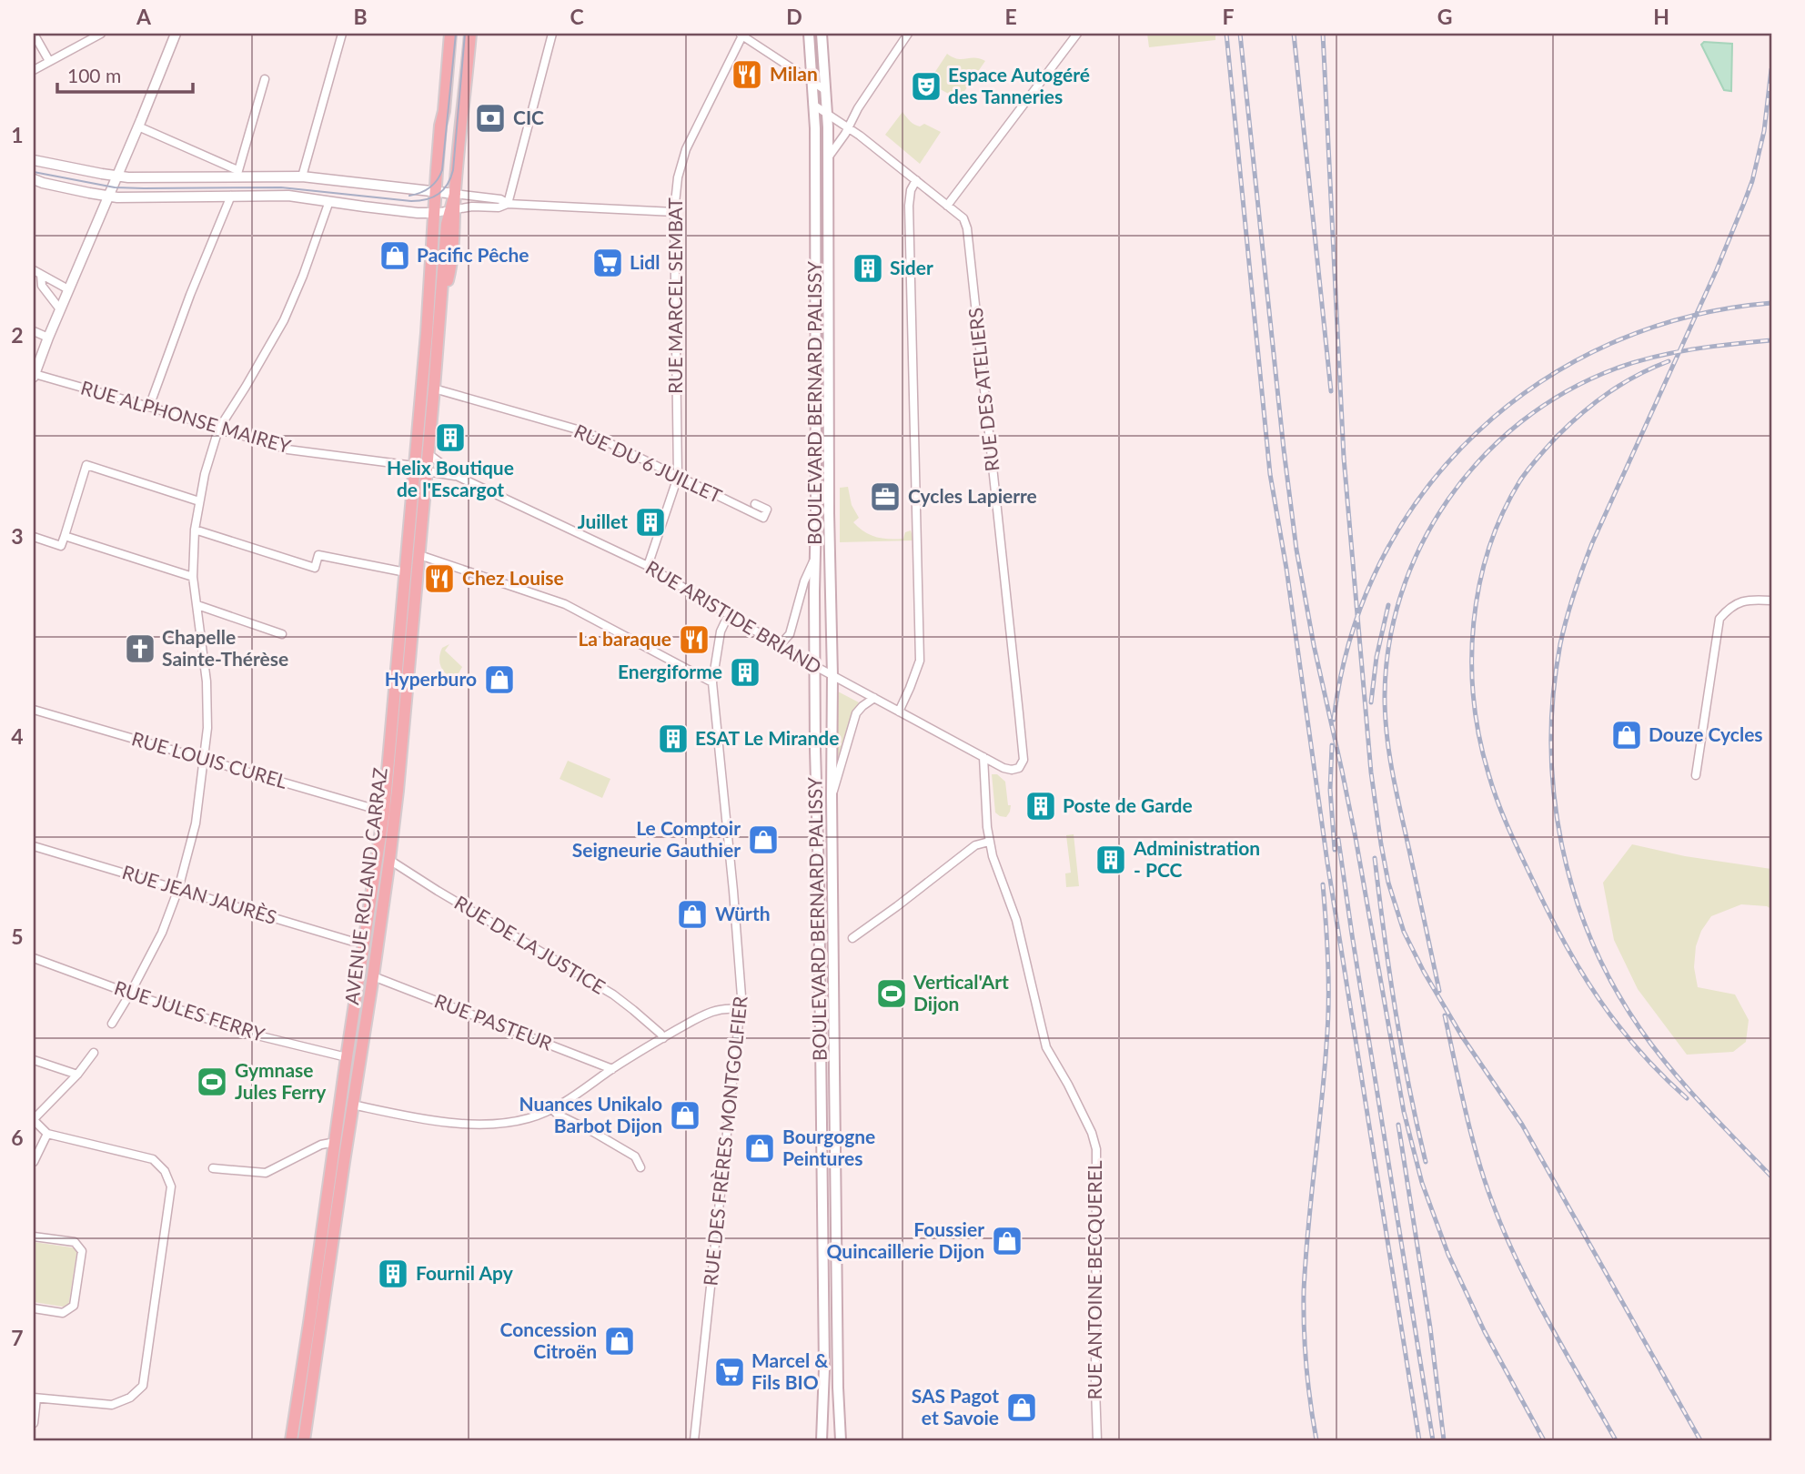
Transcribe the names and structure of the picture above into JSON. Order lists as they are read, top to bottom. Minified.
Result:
{"streets":{"main road":["BOULEVARD BERNARD PALISSY","AVENUE ROLAND CARRAZ"],"street":["RUE MARCEL SEMBAT","RUE DES ATELIERS","RUE ALPHONSE MAIREY","RUE DU 6 JUILLET","RUE ARISTIDE BRIAND","RUE LOUIS CUREL","RUE JEAN JAURÈS","RUE DE LA JUSTICE","RUE JULES FERRY","RUE PASTEUR","RUE DES FRÈRES MONTGOLFIER","RUE ANTOINE BECQUEREL"]},"crossings":[["RUE MARCEL SEMBAT","RUE DU 6 JUILLET"],["RUE MARCEL SEMBAT","RUE ARISTIDE BRIAND"],["RUE DES ATELIERS","BOULEVARD BERNARD PALISSY"],["RUE DES ATELIERS","RUE ARISTIDE BRIAND"],["BOULEVARD BERNARD PALISSY","RUE ARISTIDE BRIAND"],["RUE ALPHONSE MAIREY","AVENUE ROLAND CARRAZ"],["RUE DU 6 JUILLET","AVENUE ROLAND CARRAZ"],["RUE ARISTIDE BRIAND","AVENUE ROLAND CARRAZ"],["RUE ARISTIDE BRIAND","RUE DES FRÈRES MONTGOLFIER"],["RUE ARISTIDE BRIAND","RUE ANTOINE BECQUEREL"],["RUE LOUIS CUREL","AVENUE ROLAND CARRAZ"],["AVENUE ROLAND CARRAZ","RUE JEAN JAURÈS"],["AVENUE ROLAND CARRAZ","RUE DE LA JUSTICE"],["AVENUE ROLAND CARRAZ","RUE JULES FERRY"],["AVENUE ROLAND CARRAZ","RUE PASTEUR"]],"places":{"restaurant":["Milan","Chez Louise","La baraque"],"theatre":["Espace Autogéré des Tanneries"],"bank":["CIC"],"shop":["Pacific Pêche","Hyperburo","Douze Cycles","Le Comptoir Seigneurie Gauthier","Würth","Nuances Unikalo Barbot Dijon","Bourgogne Peintures","Foussier Quincaillerie Dijon","Concession Citroën","SAS Pagot et Savoie"],"supermarket":["Lidl","Marcel & Fils BIO"],"building":["Sider","Helix Boutique de l'Escargot","Juillet","Energiforme","ESAT Le Mirande","Poste de Garde","Administration - PCC","Fournil Apy"],"office":["Cycles Lapierre"],"church":["Chapelle Sainte-Thérèse"],"sports":["Vertical'Art Dijon","Gymnase Jules Ferry"]},"scale_bar":"100 m","grid":{"columns":["A","B","C","D","E","F","G","H"],"rows":["1","2","3","4","5","6","7"]}}
